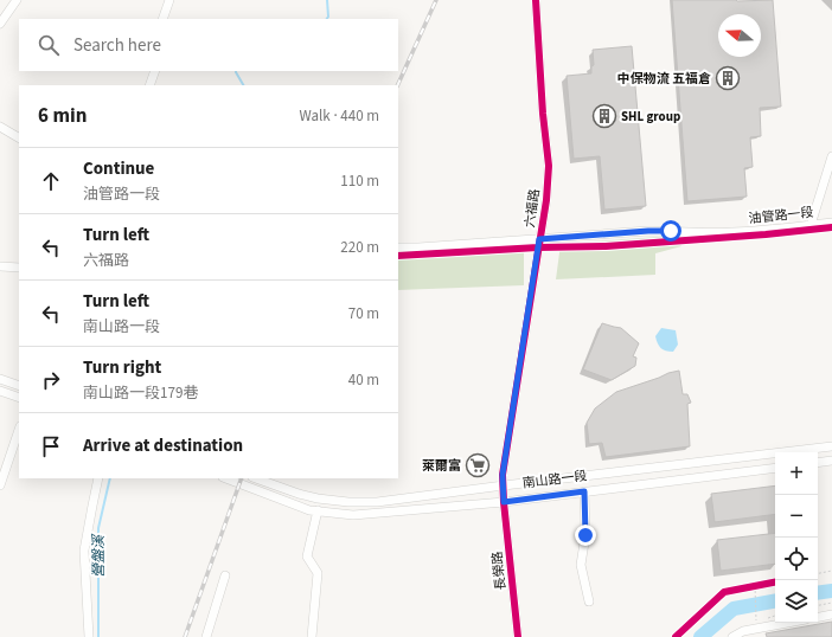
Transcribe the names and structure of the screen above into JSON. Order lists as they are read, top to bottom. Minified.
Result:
{"streets":{"street":["六福路","油管路一段","南山路一段","長榮路"]},"crossings":[["六福路","油管路一段"],["六福路","南山路一段"],["六福路","長榮路"],["南山路一段","長榮路"]],"water":["營盤溪"],"places":{"building":["中保物流 五福倉","SHL group"],"supermarket":["萊爾富"]},"north":"left","page":{"search":"Search here","heading":["6 min","Walk · 440 m"],"list":[["Continue","油管路一段","110 m"],["Turn left","六福路","220 m"],["Turn left","南山路一段","70 m"],["Turn right","南山路一段179巷","40 m"],"Arrive at destination"],"map_buttons":["+","−"]}}
